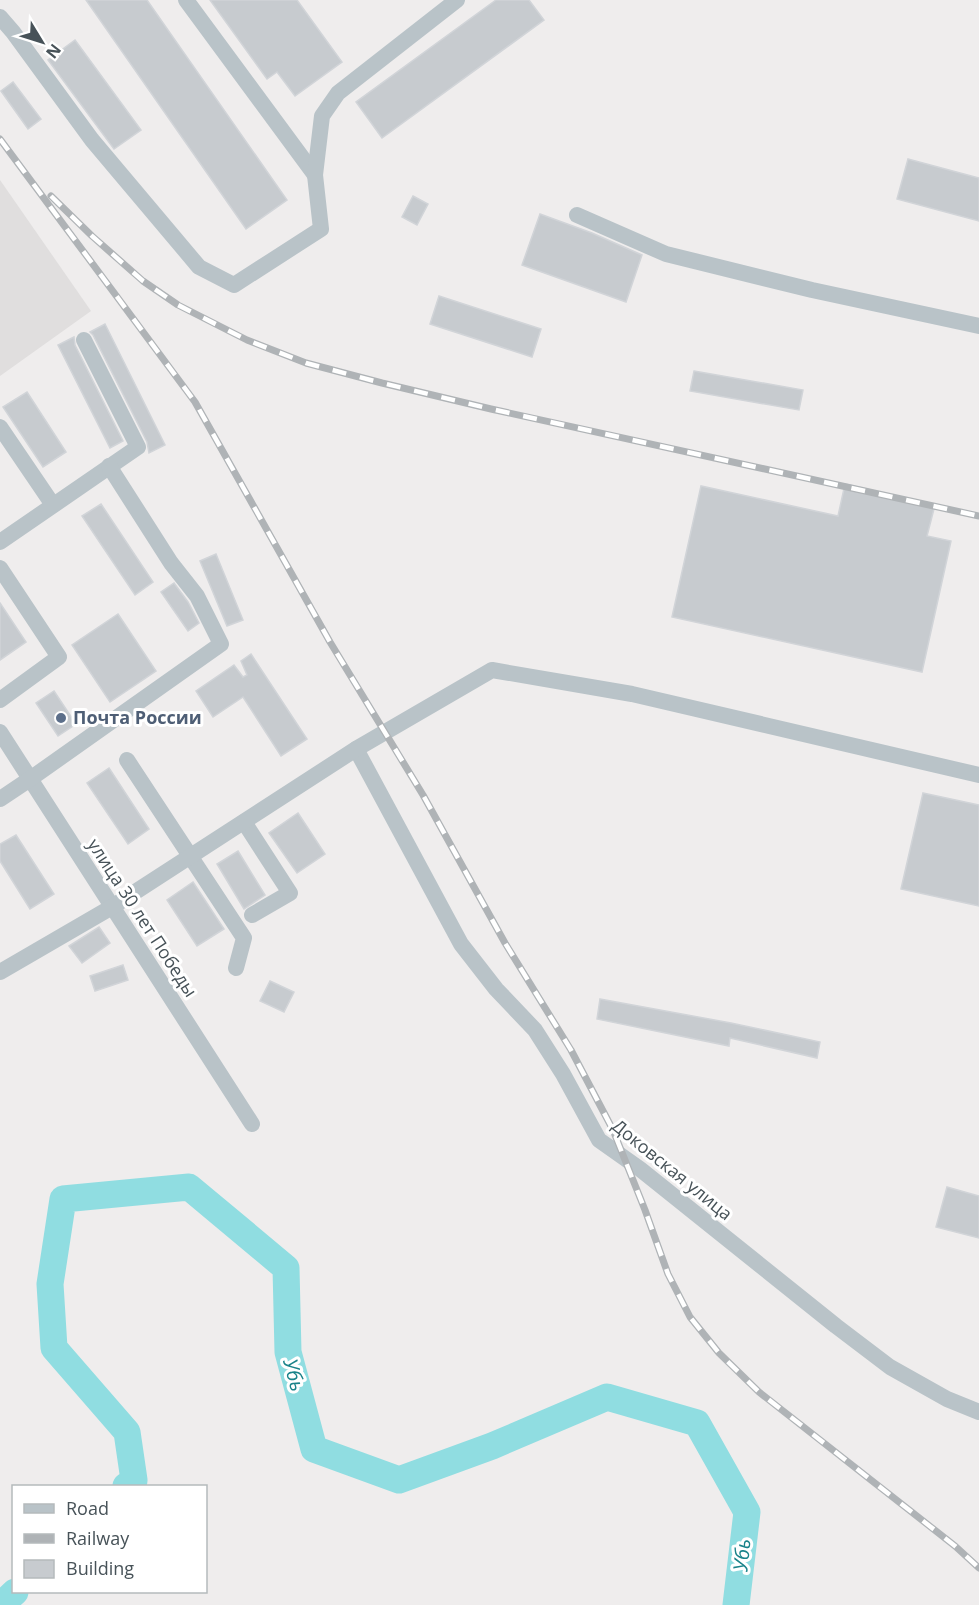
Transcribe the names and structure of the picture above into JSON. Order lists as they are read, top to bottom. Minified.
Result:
{"streets":{"street":["улица 30 лет Победы","Доковская улица"]},"water":["Убь"],"places":["Почта России"],"legend":["Road","Railway","Building"],"north":"bottom right"}
